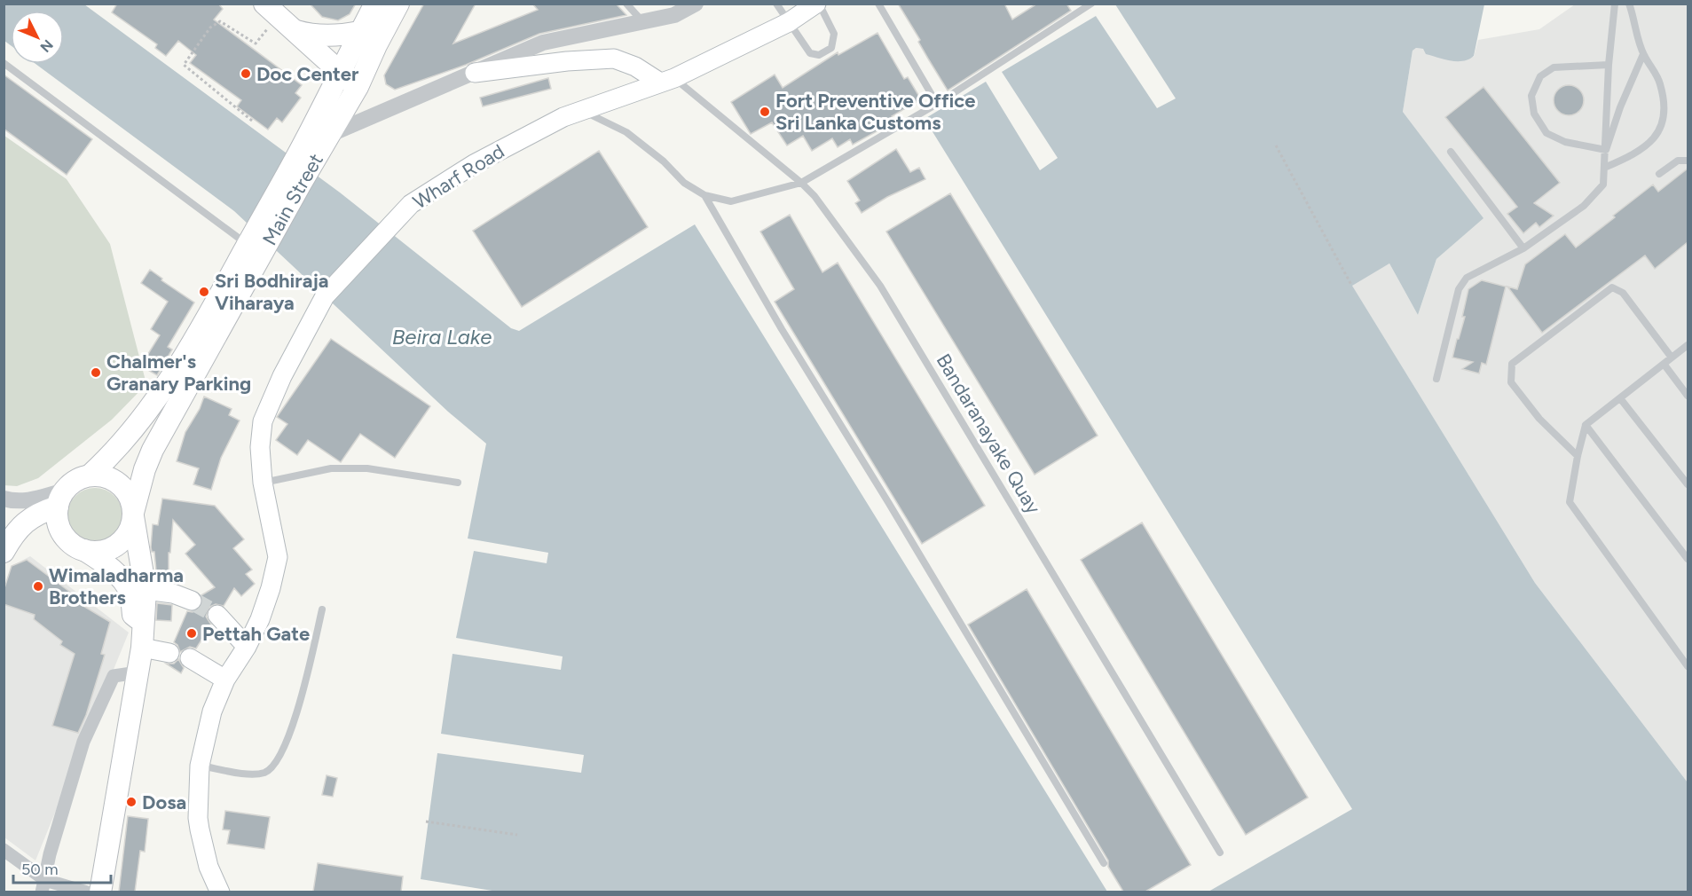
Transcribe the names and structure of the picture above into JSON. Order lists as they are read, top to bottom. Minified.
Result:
{"streets":{"main road":["Wharf Road","Main Street"],"lane":["Bandaranayake Quay"]},"crossings":[["Wharf Road","Bandaranayake Quay"]],"water":["Beira Lake"],"places":["Doc Center","Fort Preventive Office Sri Lanka Customs","Sri Bodhiraja Viharaya","Chalmer's Granary Parking","Wimaladharma Brothers","Pettah Gate","Dosa"],"scale_bar":"50 m","north":"bottom right"}
